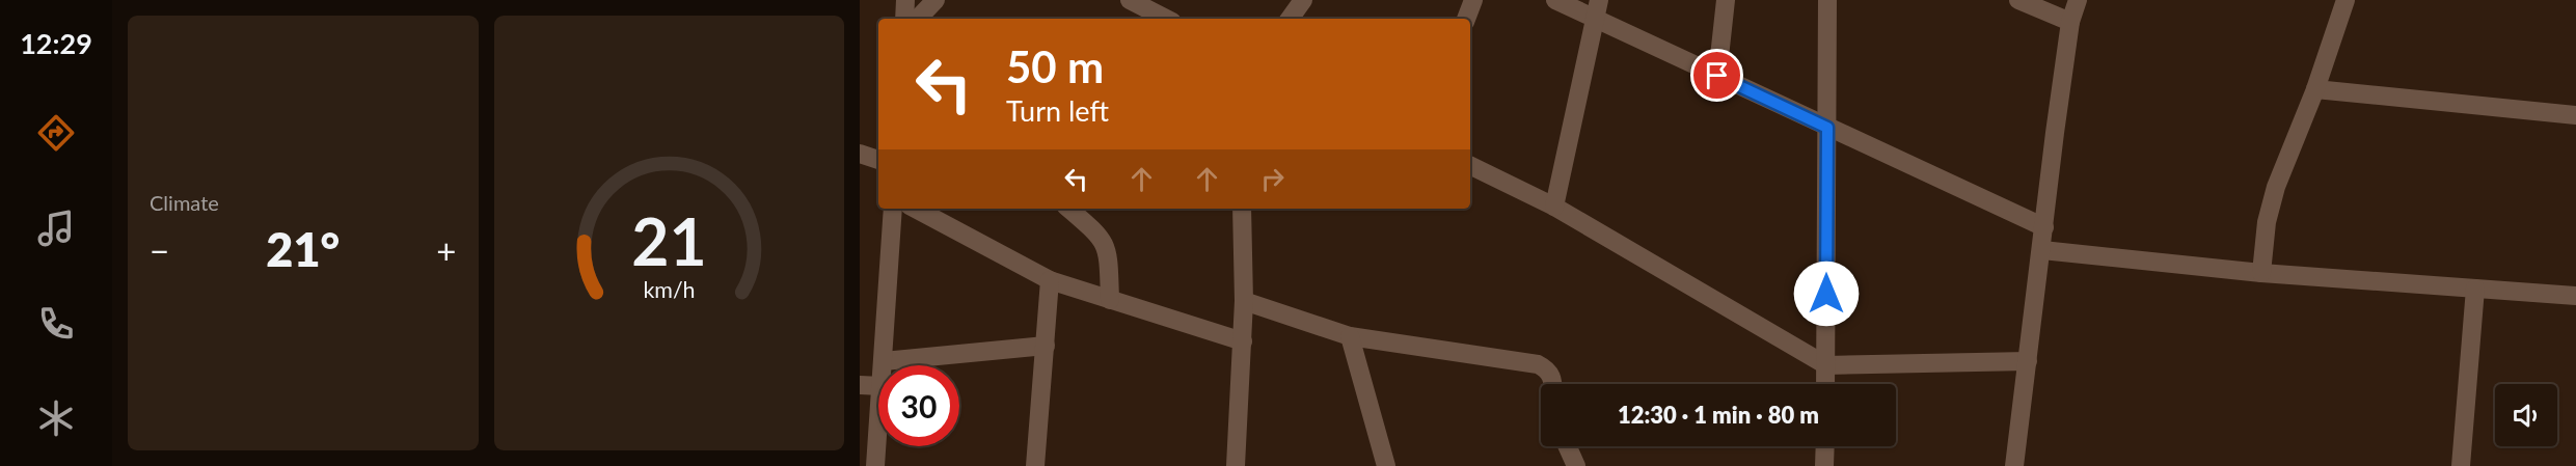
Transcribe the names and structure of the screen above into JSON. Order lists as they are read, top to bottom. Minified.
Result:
{"page":{"tabs":"12:29","tile":"Climate","turn":["50 m","Turn left"],"heat":["−","21°","+"],"limit":"30","trip":"12:30 · 1 min · 80 m","gauge":["21","km/h"]}}
